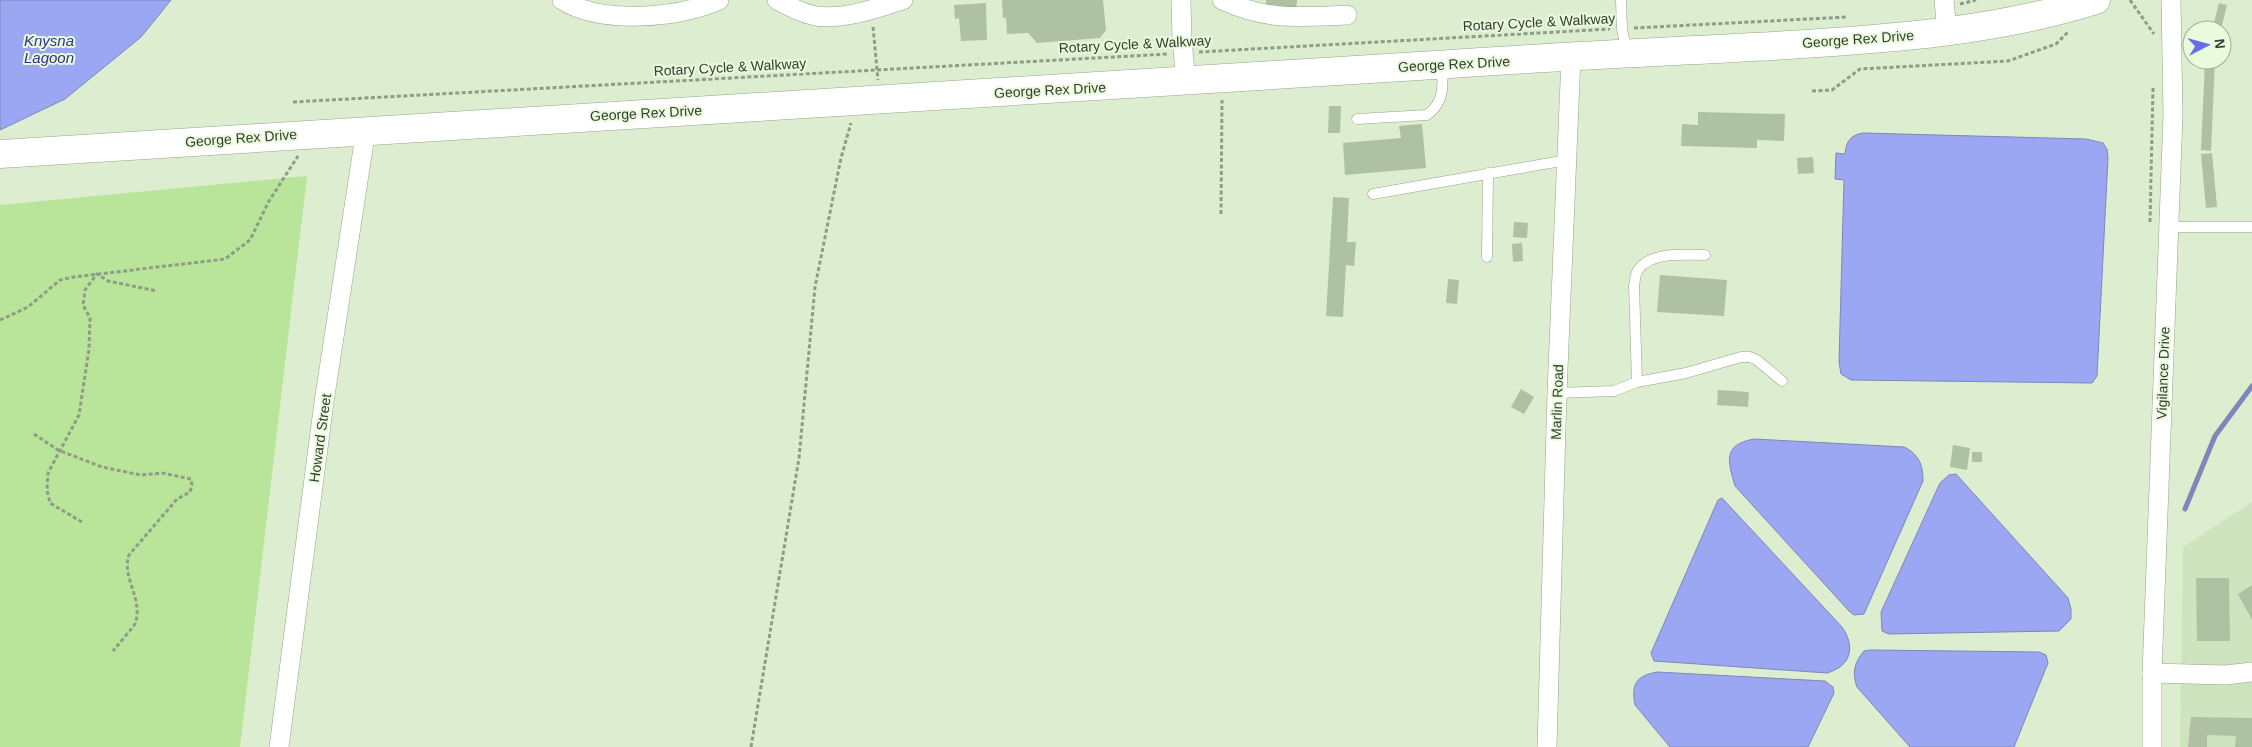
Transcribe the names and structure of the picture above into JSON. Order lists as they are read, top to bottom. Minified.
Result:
{"streets":{"street":["George Rex Drive","Vigilance Drive","Marlin Road","Howard Street"],"path":["Rotary Cycle & Walkway"]},"crossings":[["Rotary Cycle & Walkway","George Rex Drive"],["George Rex Drive","Marlin Road"],["George Rex Drive","Howard Street"]],"water":["Knysna Lagoon"],"north":"right"}
